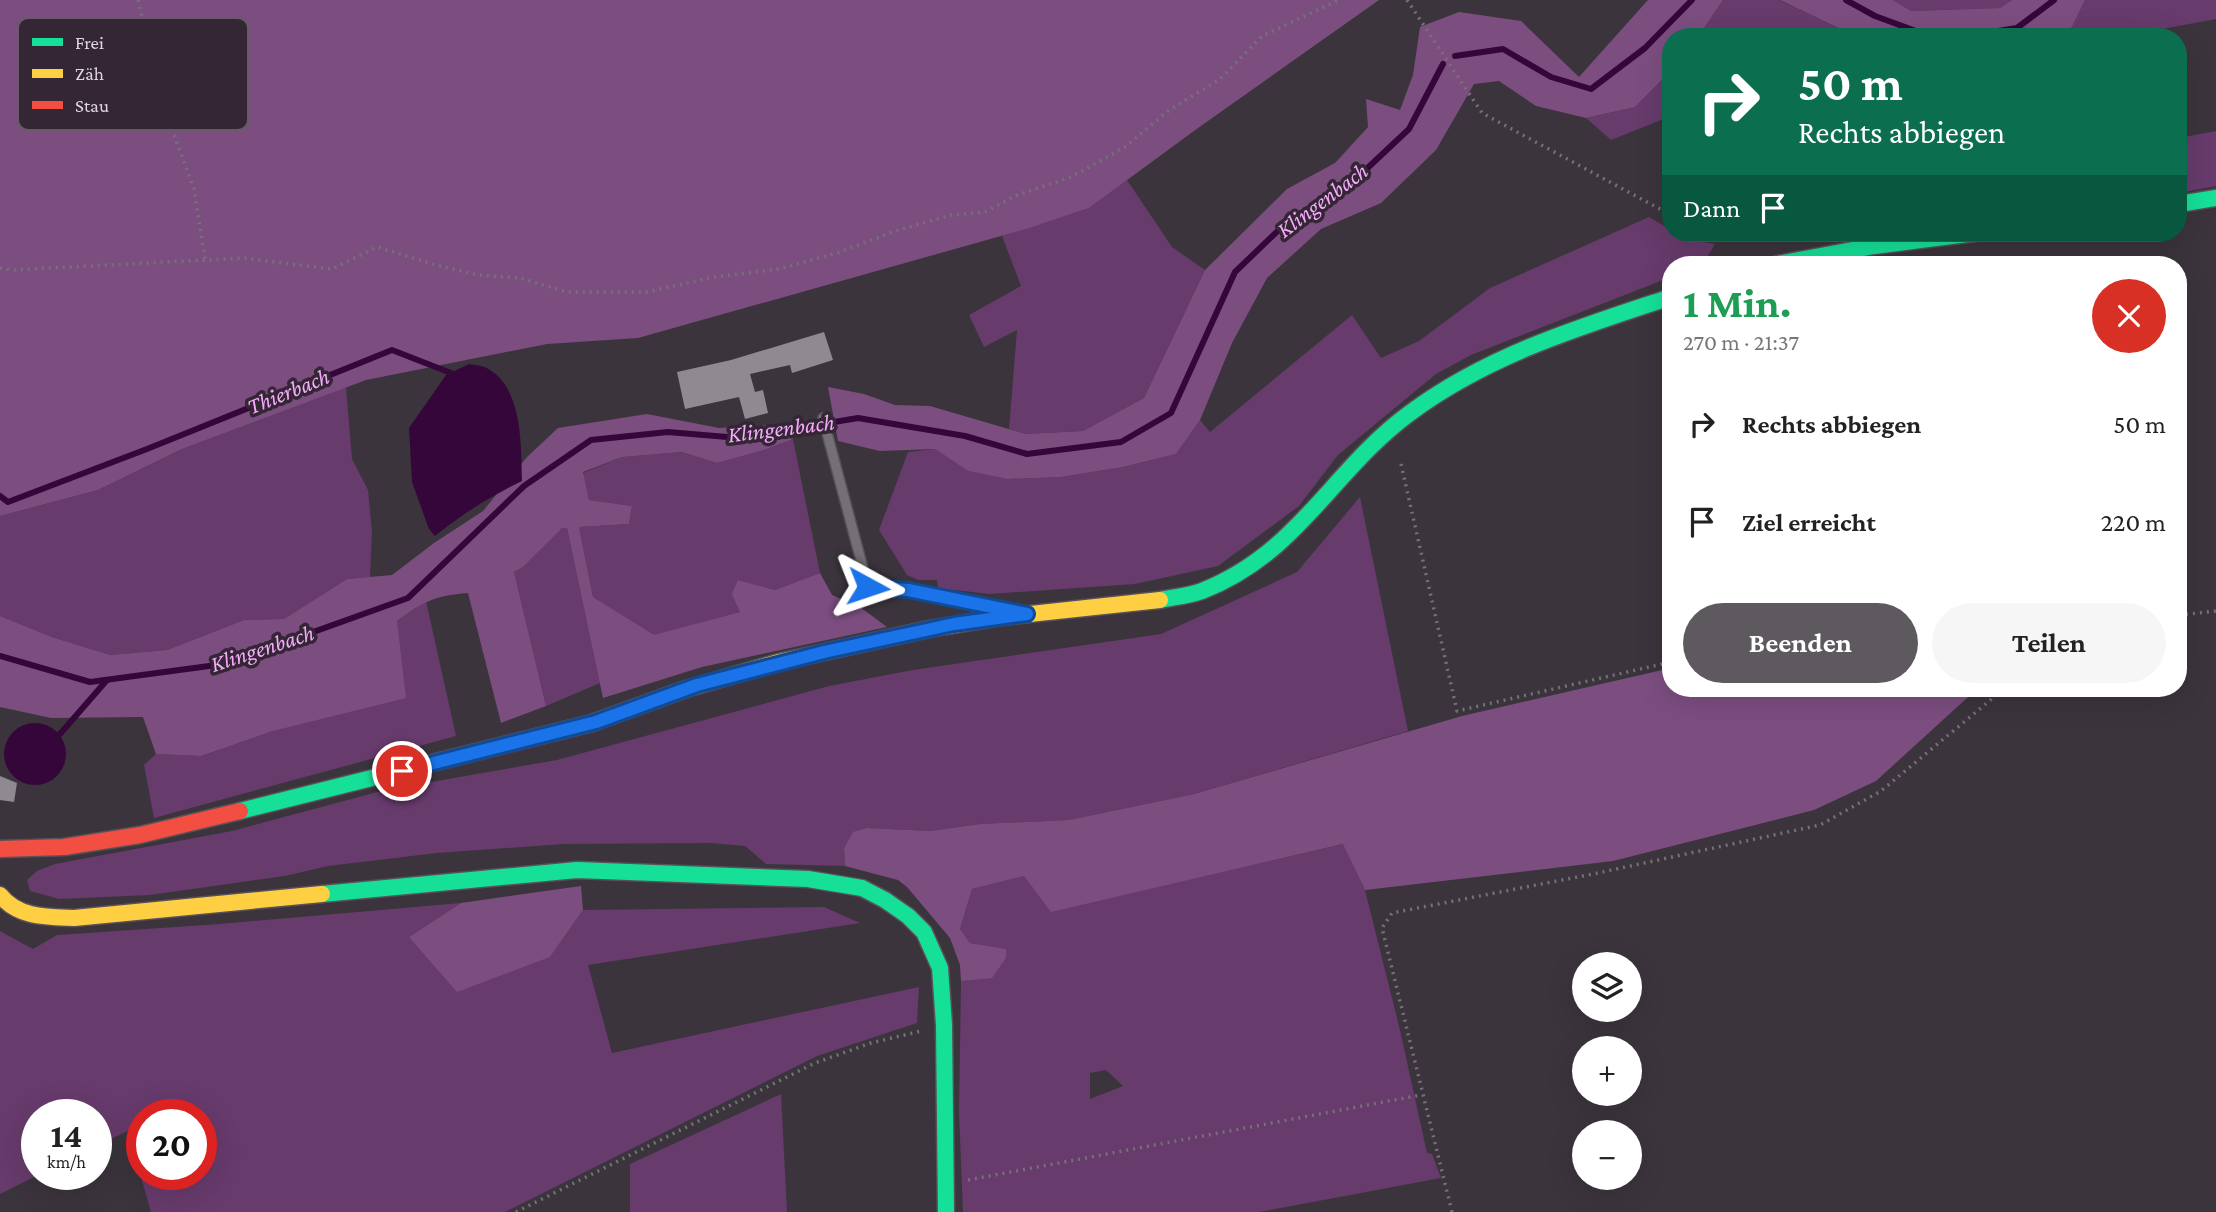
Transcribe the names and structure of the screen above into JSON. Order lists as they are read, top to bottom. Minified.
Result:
{"water":["Klingenbach","Thierbach"],"legend":["Frei","Zäh","Stau"],"page":{"turn":["50 m","Rechts abbiegen"],"then":"Dann","heading":["1 Min.","270 m · 21:37"],"list":[{"name":"Rechts abbiegen","value":"50 m"},{"name":"Ziel erreicht","value":"220 m"}],"buttons":["Beenden","Teilen"],"map_buttons":["+","−"],"speed":"14 km/h","limit":"20"}}
